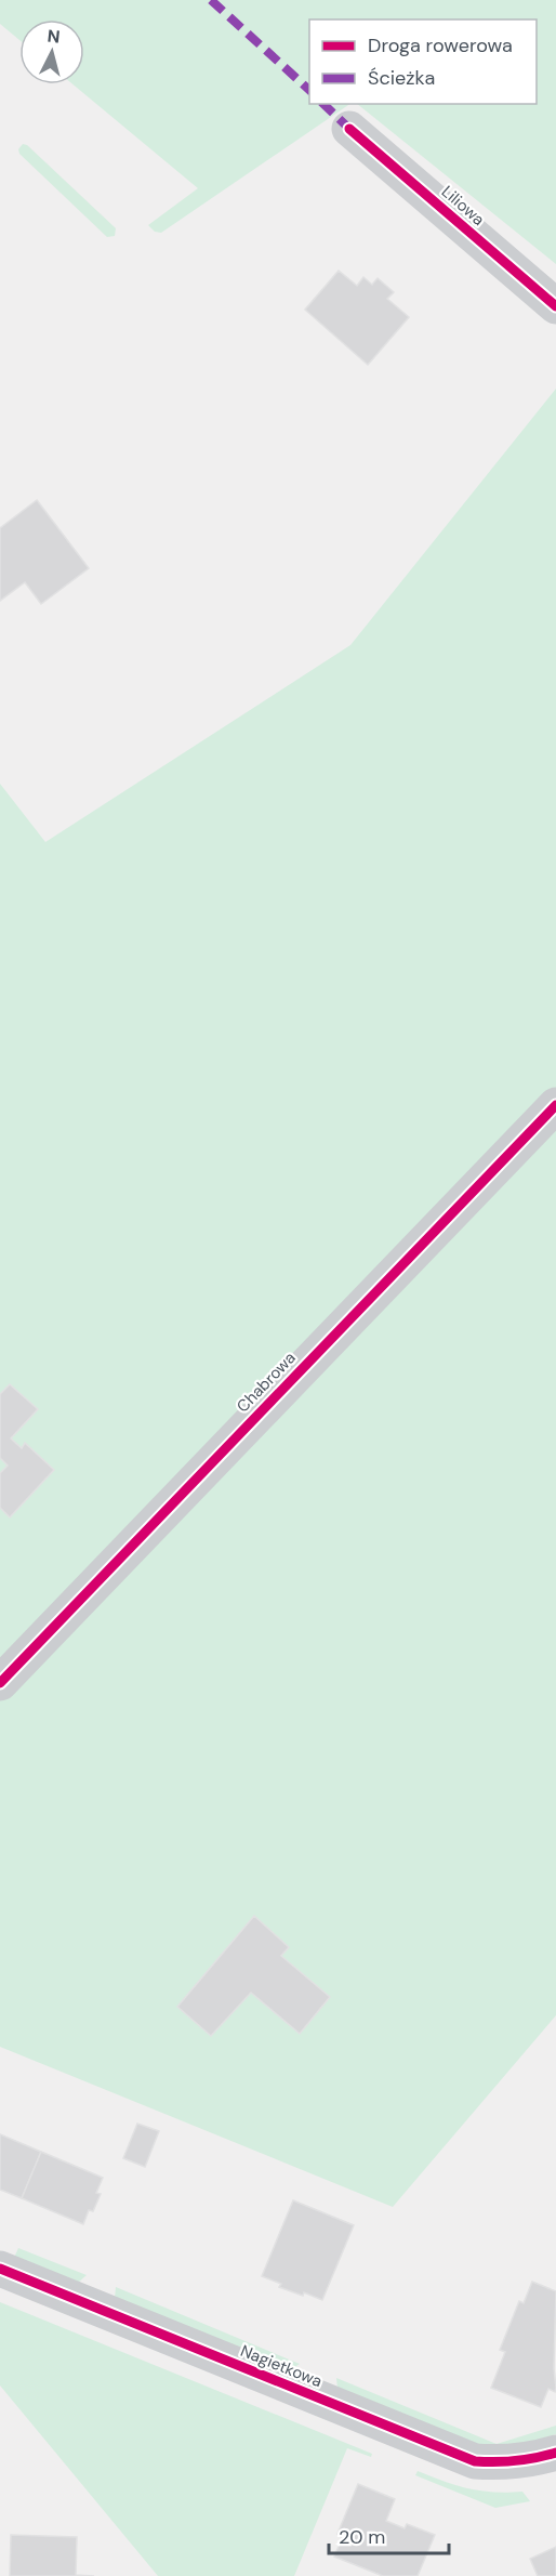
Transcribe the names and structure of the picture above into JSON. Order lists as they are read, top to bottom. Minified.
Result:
{"streets":{"street":["Liliowa","Chabrowa","Nagietkowa"]},"legend":["Droga rowerowa","Ścieżka"],"scale_bar":"20 m","north":"top"}
